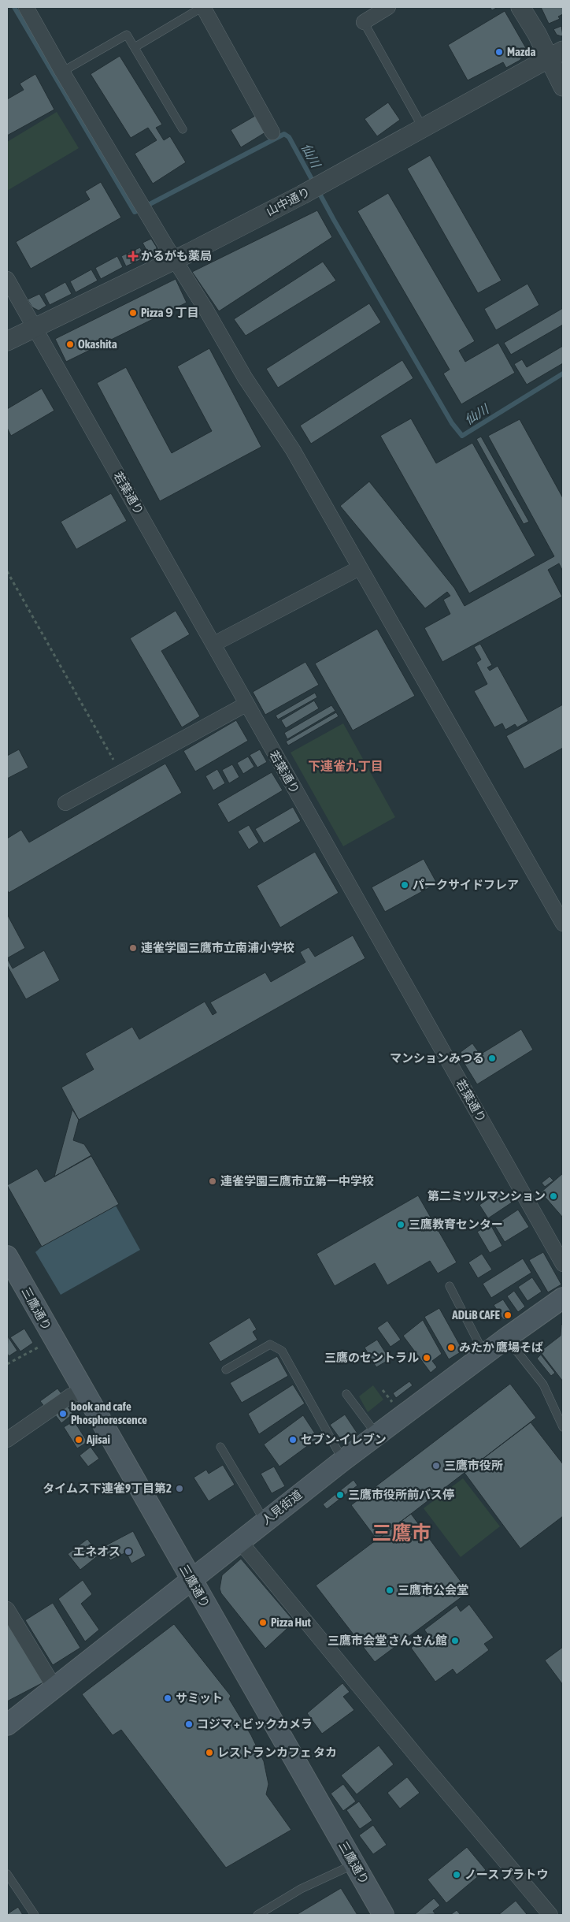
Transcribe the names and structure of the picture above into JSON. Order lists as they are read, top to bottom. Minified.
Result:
{"streets":{"main road":["三鷹通り","人見街道"],"street":["山中通り","若葉通り"]},"crossings":[["山中通り","若葉通り"],["三鷹通り","人見街道"]],"districts":["下連雀九丁目","三鷹市"],"water":["仙川"],"places":{"other":["Mazda","Pizza９丁目","Okashita","パークサイドフレア","連雀学園三鷹市立南浦小学校","マンションみつる","連雀学園三鷹市立第一中学校","第二ミツルマンション","三鷹教育センター","ADLiB CAFE","みたか 鷹場そば","三鷹のセントラル","book and cafe Phosphorescence","Ajisai","セブン-イレブン","三鷹市役所","タイムス下連雀9丁目第2","三鷹市役所前バス停","エネオス","三鷹市公会堂","Pizza Hut","三鷹市会堂 さんさん館","サミット","コジマ + ビックカメラ","レストランカフェ タカ","ノース プラトウ"],"health":["かるがも薬局"]}}
